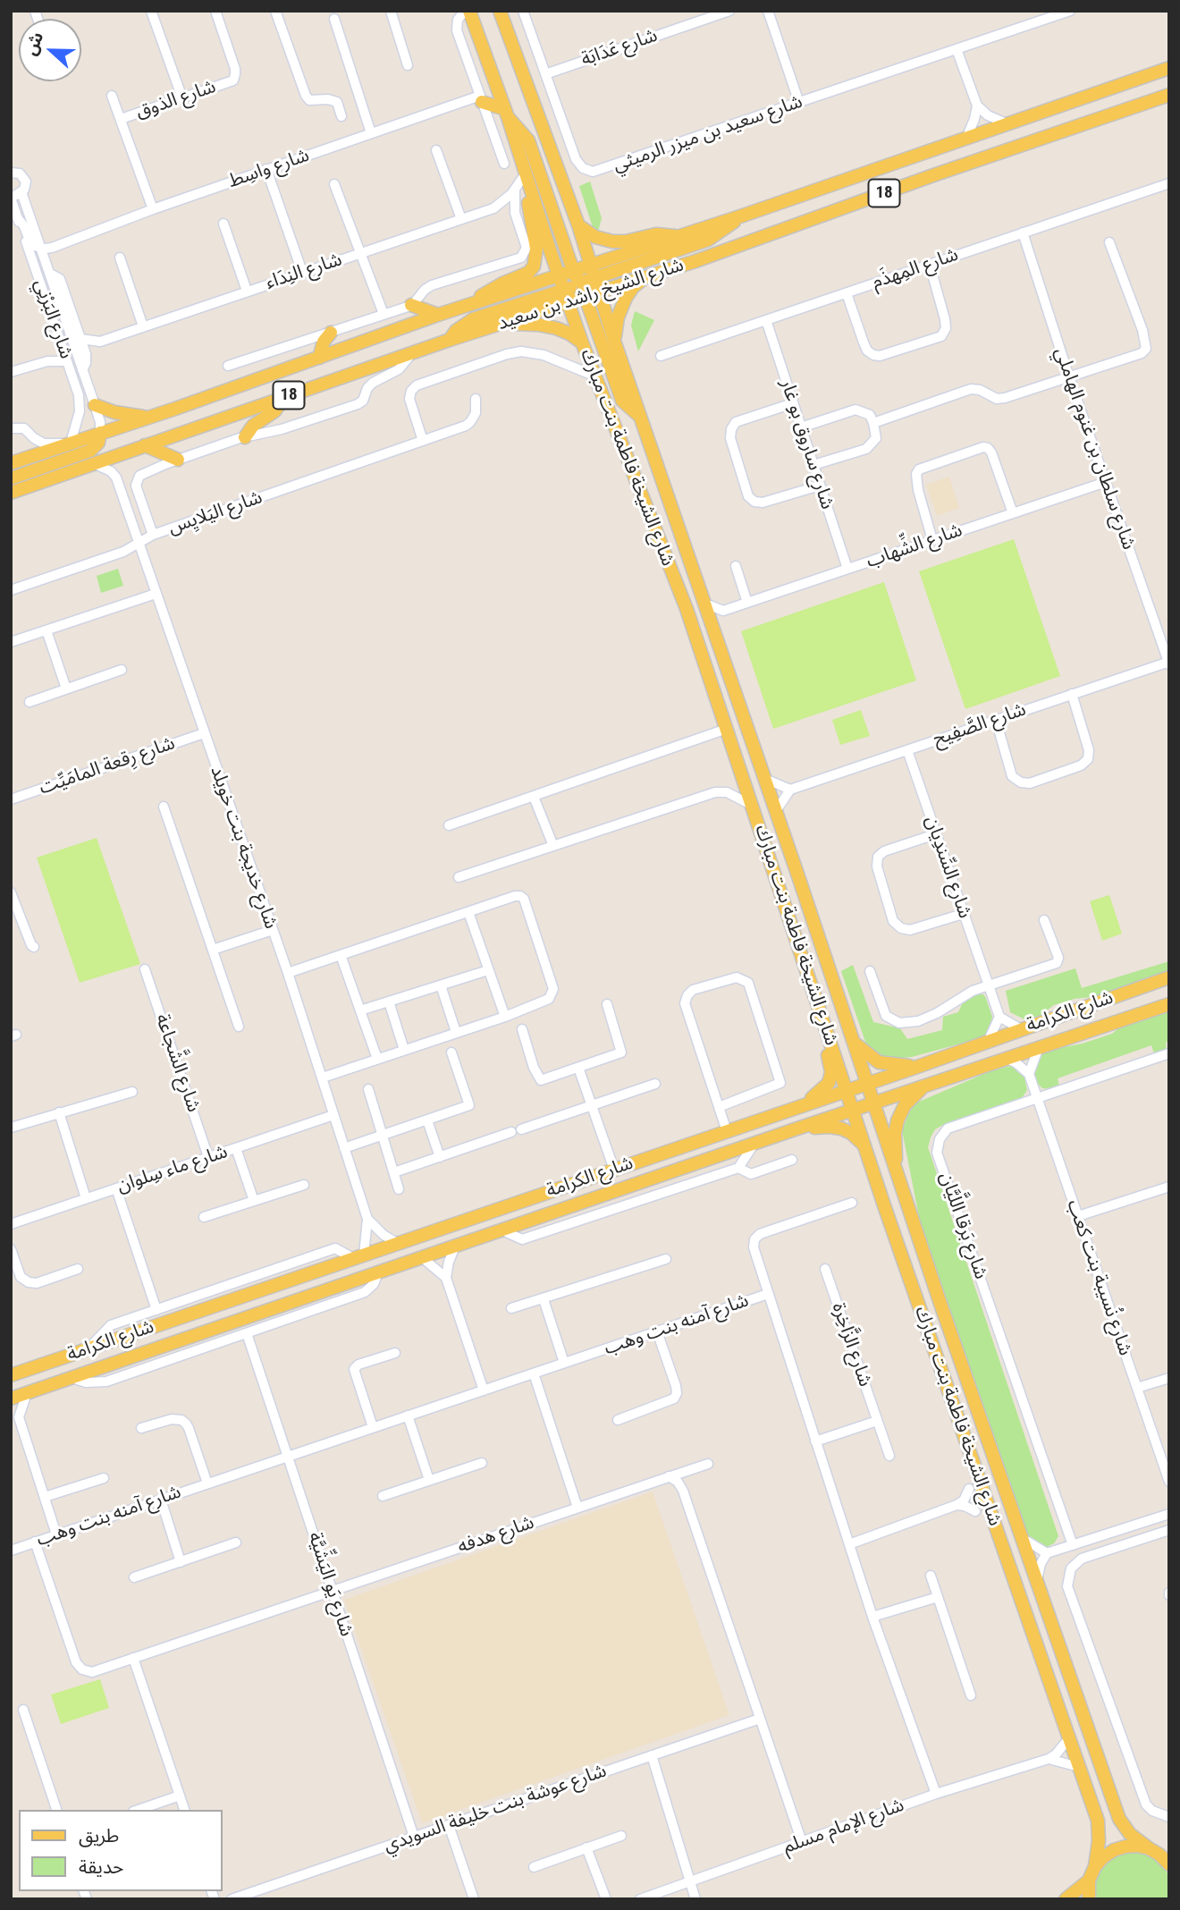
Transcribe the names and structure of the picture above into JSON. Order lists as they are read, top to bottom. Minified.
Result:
{"streets":{"main road":["18","شارع الشيخ راشد بن سعيد","شارع الشيخة فاطمة بنت مبارك","شارع الكرامة"],"street":["شارع عَدَابَة","شارع الذوق","شارع سعيد بن ميزر الرميثي","شارع واسِط","شارع المِهذَم","شارع النِدَاء","شارع البَرْنِي","شارع ساروق بو غار","شارع سلطان بن غنوم الهاملي","شارع اليَلايِس","شارع الشِّهاب","شارع الصَّفِيح","شارع رِقعة المامَيِّت","شارع خديجة بنت خويلد","شارع السِّندِيان","شارع الشَّجاعة","شارع ماء سِلوان","شارع بَرقا اللَّيَّان","شارع نُسيبة بنت كعب","شارع آمنه بنت وهب","شارع الزَّاخِرة","شارع هدفه","شارع يَو اليَشِّيَّة","شارع عوشة بنت خليفة السويدي","شارع الإمام مسلم"]},"crossings":[["شارع عَدَابَة","شارع سعيد بن ميزر الرميثي"],["شارع الذوق","شارع واسِط"],["شارع واسِط","شارع البَرْنِي"],["شارع المِهذَم","شارع ساروق بو غار"],["شارع المِهذَم","شارع سلطان بن غنوم الهاملي"],["شارع النِدَاء","شارع الشيخة فاطمة بنت مبارك"],["شارع الشيخ راشد بن سعيد","شارع البَرْنِي"],["شارع الشيخ راشد بن سعيد","شارع الشيخة فاطمة بنت مبارك"],["شارع ساروق بو غار","شارع الشِّهاب"],["شارع سلطان بن غنوم الهاملي","شارع الشِّهاب"],["شارع سلطان بن غنوم الهاملي","شارع الصَّفِيح"],["شارع الشيخة فاطمة بنت مبارك","شارع الكرامة"],["شارع الشيخة فاطمة بنت مبارك","شارع الإمام مسلم"],["شارع اليَلايِس","شارع خديجة بنت خويلد"],["شارع الصَّفِيح","شارع السِّندِيان"],["شارع رِقعة المامَيِّت","شارع خديجة بنت خويلد"],["شارع خديجة بنت خويلد","شارع الكرامة"],["شارع خديجة بنت خويلد","شارع ماء سِلوان"],["شارع الشَّجاعة","شارع ماء سِلوان"],["شارع بَرقا اللَّيَّان","شارع نُسيبة بنت كعب"],["شارع آمنه بنت وهب","شارع هدفه"],["شارع آمنه بنت وهب","شارع يَو اليَشِّيَّة"],["شارع آمنه بنت وهب","شارع الإمام مسلم"],["شارع هدفه","شارع يَو اليَشِّيَّة"],["شارع يَو اليَشِّيَّة","شارع عوشة بنت خليفة السويدي"]],"legend":["طريق","حديقة"],"north":"left"}
